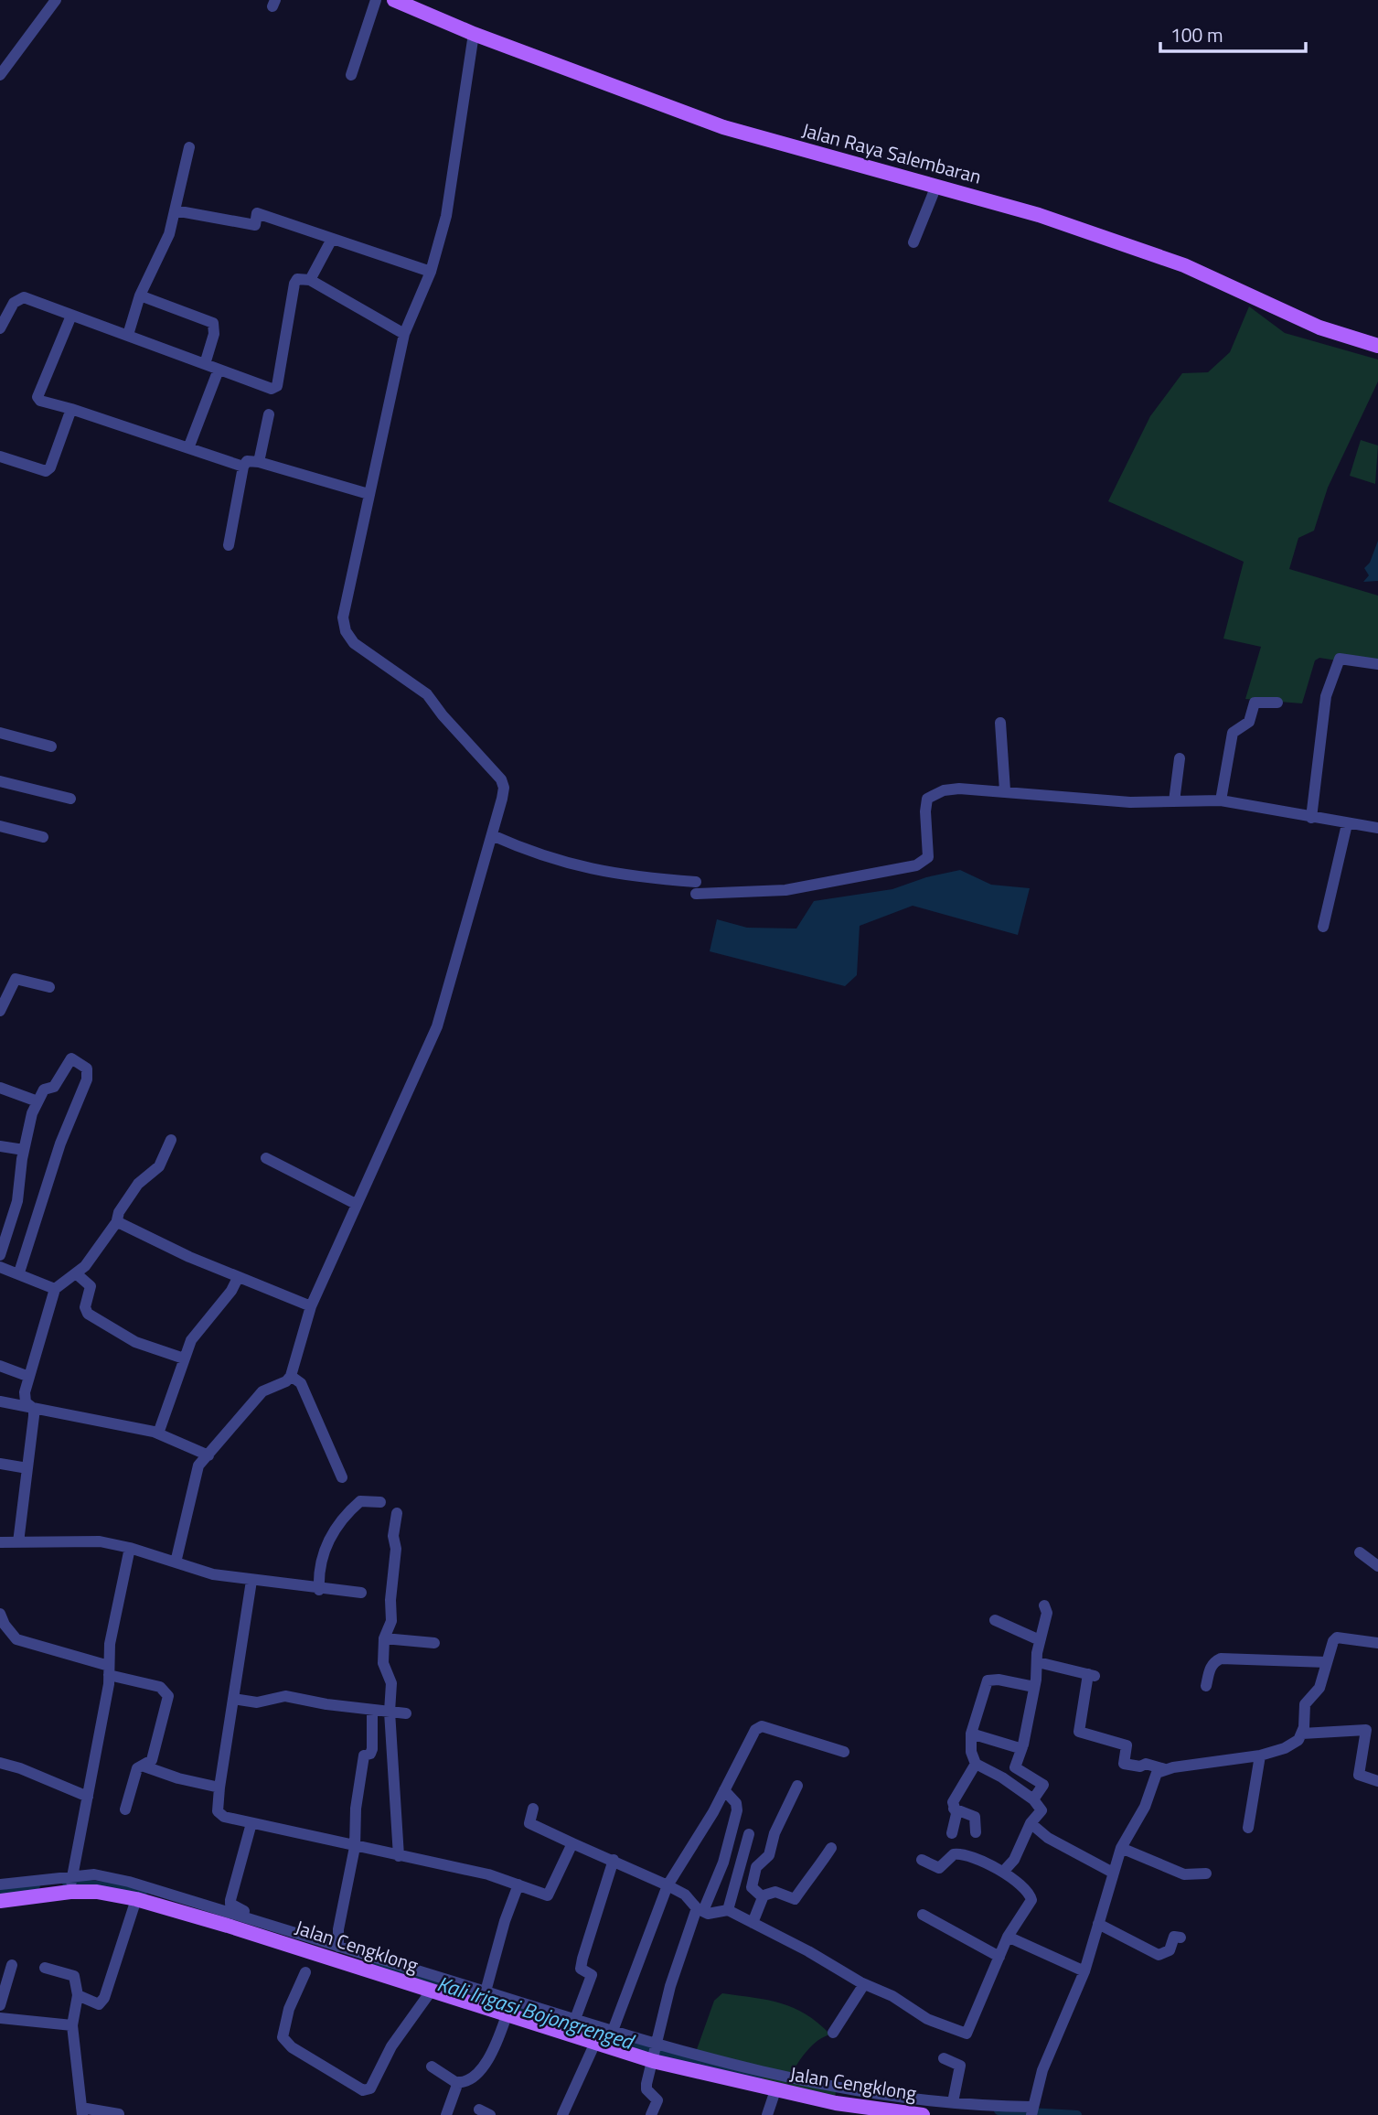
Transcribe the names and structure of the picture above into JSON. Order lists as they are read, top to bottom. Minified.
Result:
{"streets":{"main road":["Jalan Raya Salembaran","Jalan Cengklong"]},"water":["Kali Irigasi Bojongrenged"],"scale_bar":"100 m"}
